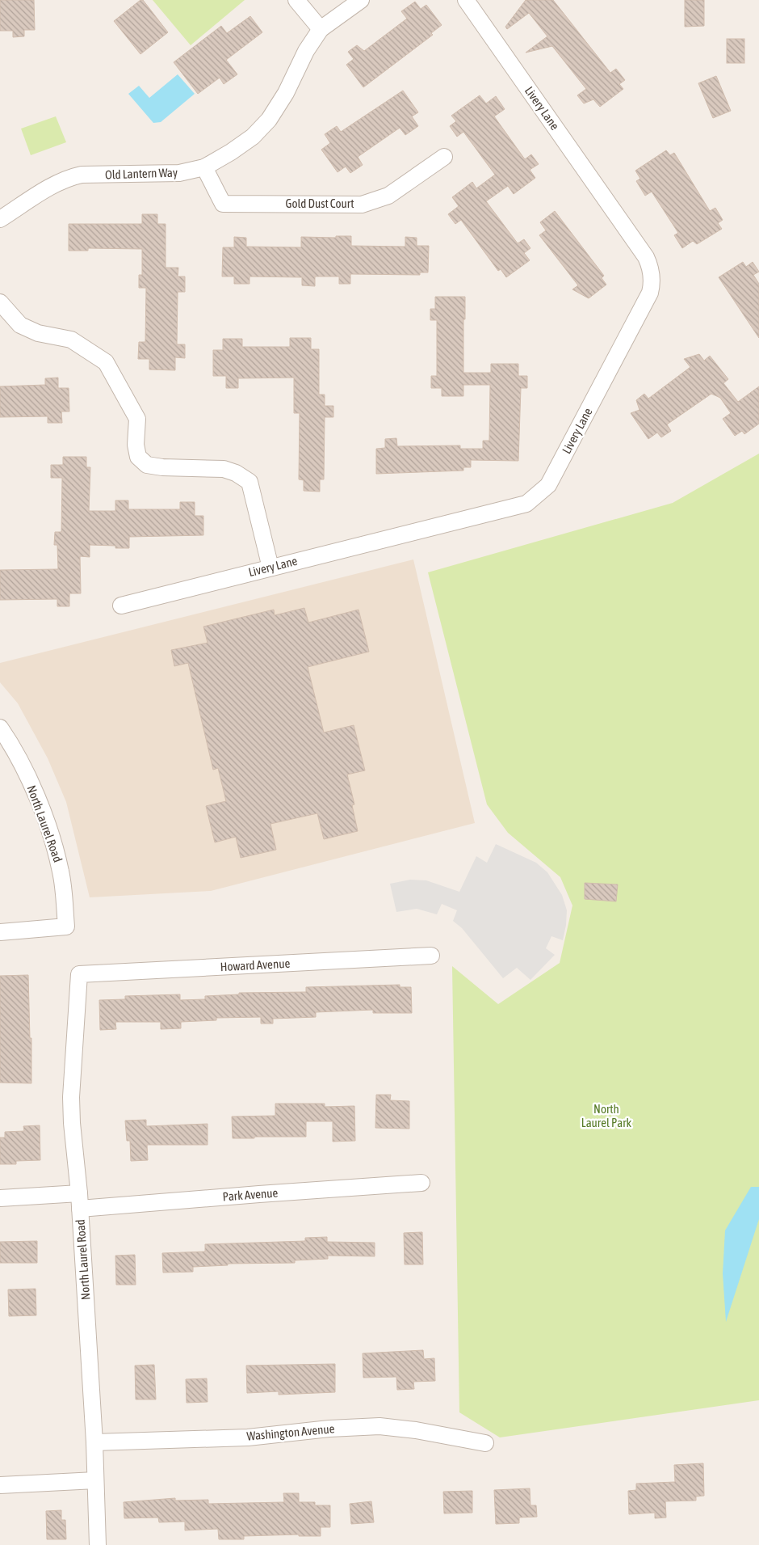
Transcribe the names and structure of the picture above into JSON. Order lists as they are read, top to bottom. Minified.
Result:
{"streets":{"street":["Livery Lane","Old Lantern Way","Gold Dust Court","North Laurel Road","Howard Avenue","Park Avenue","Washington Avenue"]},"crossings":[["Old Lantern Way","Gold Dust Court"],["North Laurel Road","Howard Avenue"],["North Laurel Road","Park Avenue"],["North Laurel Road","Washington Avenue"]],"parks":["North Laurel Park"]}
